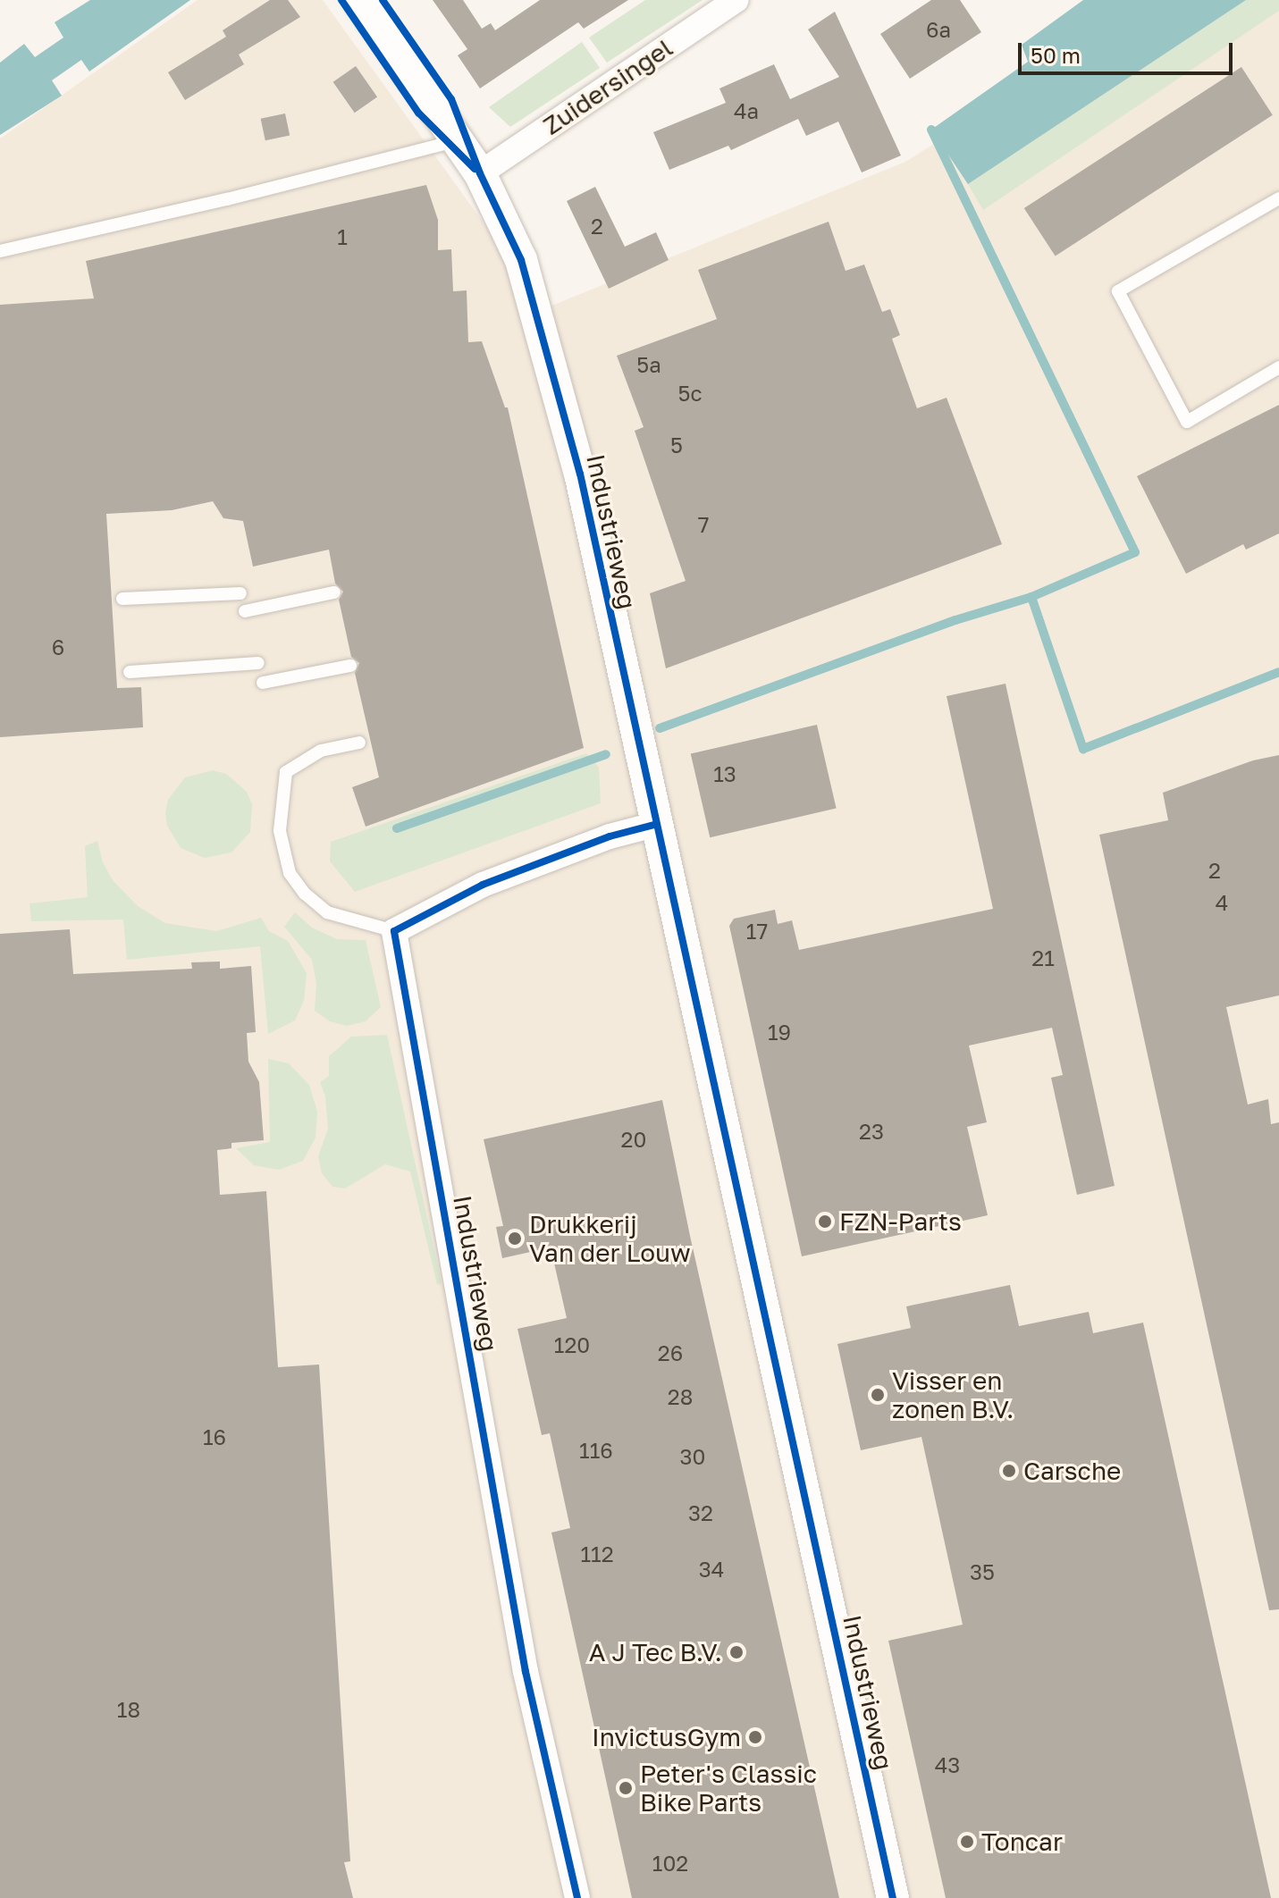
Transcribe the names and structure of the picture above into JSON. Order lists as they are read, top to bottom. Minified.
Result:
{"streets":{"street":["Zuidersingel","Industrieweg"]},"crossings":[["Zuidersingel","Industrieweg"]],"places":["FZN-Parts","Drukkerij Van der Louw","Visser en zonen B.V.","Carsche","A J Tec B.V.","InvictusGym","Peter's Classic Bike Parts","Toncar"],"house_numbers":["6a","4a","2","1","5a","5c","5","7","6","13","2","4","17","21","19","23","20","120","26","28","16","116","30","32","112","34","35","18","43","102"],"scale_bar":"50 m"}
